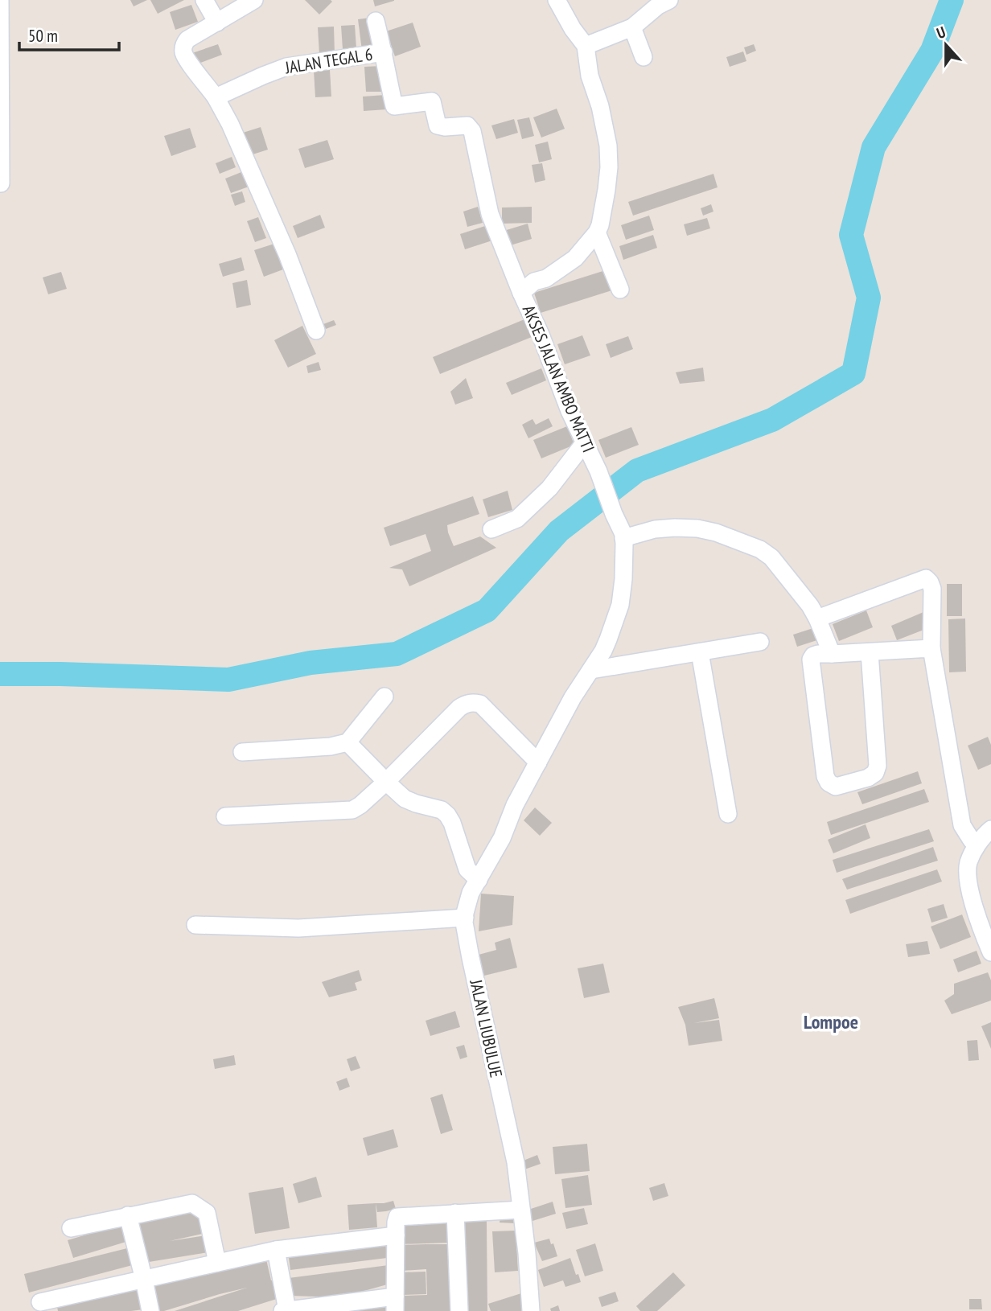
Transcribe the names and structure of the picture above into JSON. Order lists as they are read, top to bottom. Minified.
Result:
{"streets":{"street":["JALAN TEGAL 6","AKSES JALAN AMBO MATTI","JALAN LIUBULUE"]},"crossings":[["AKSES JALAN AMBO MATTI","JALAN LIUBULUE"]],"districts":["Lompoe"],"scale_bar":"50 m","north":"top"}
